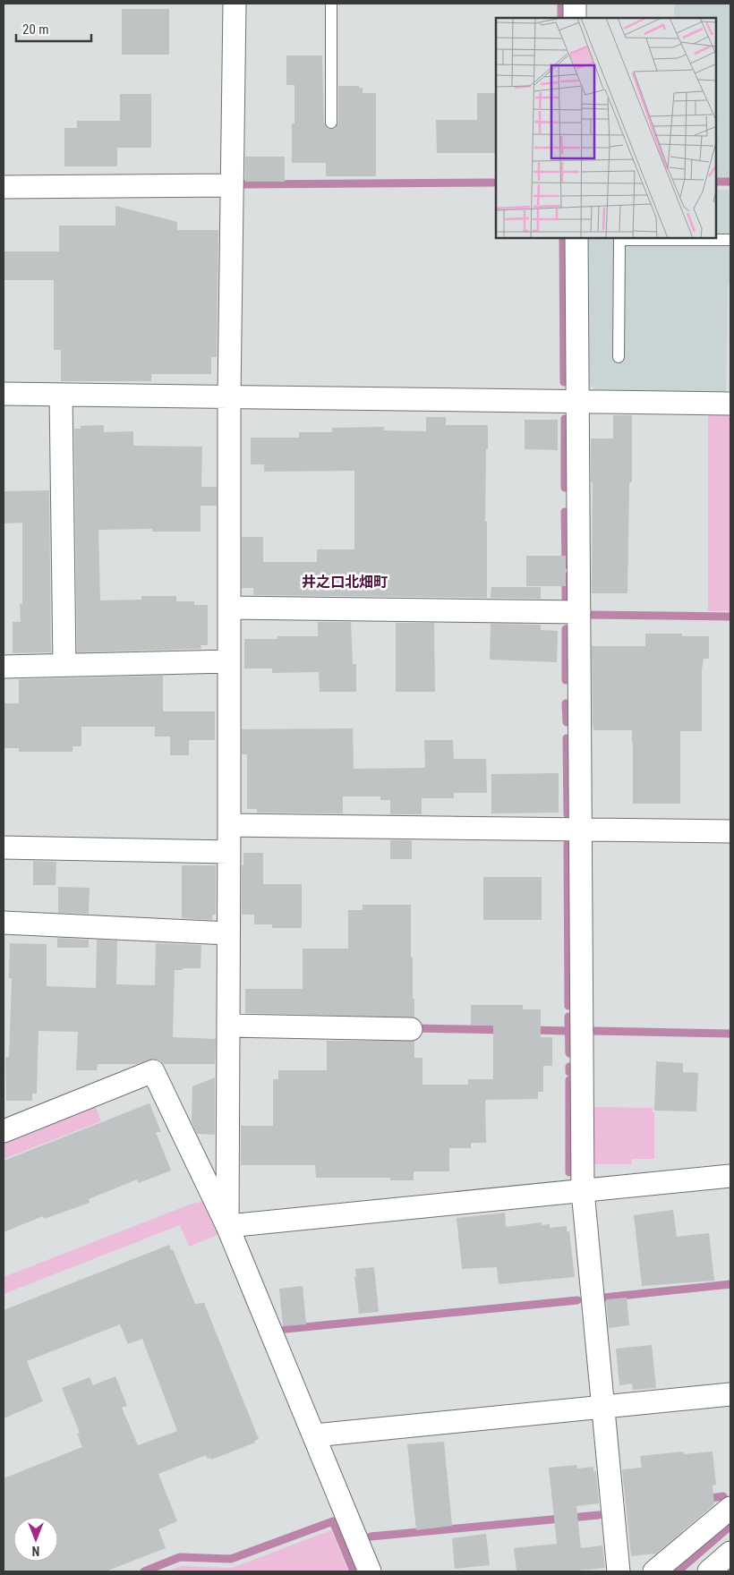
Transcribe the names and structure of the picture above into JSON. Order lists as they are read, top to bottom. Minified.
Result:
{"districts":["井之口北畑町"],"scale_bar":"20 m","north":"bottom"}
